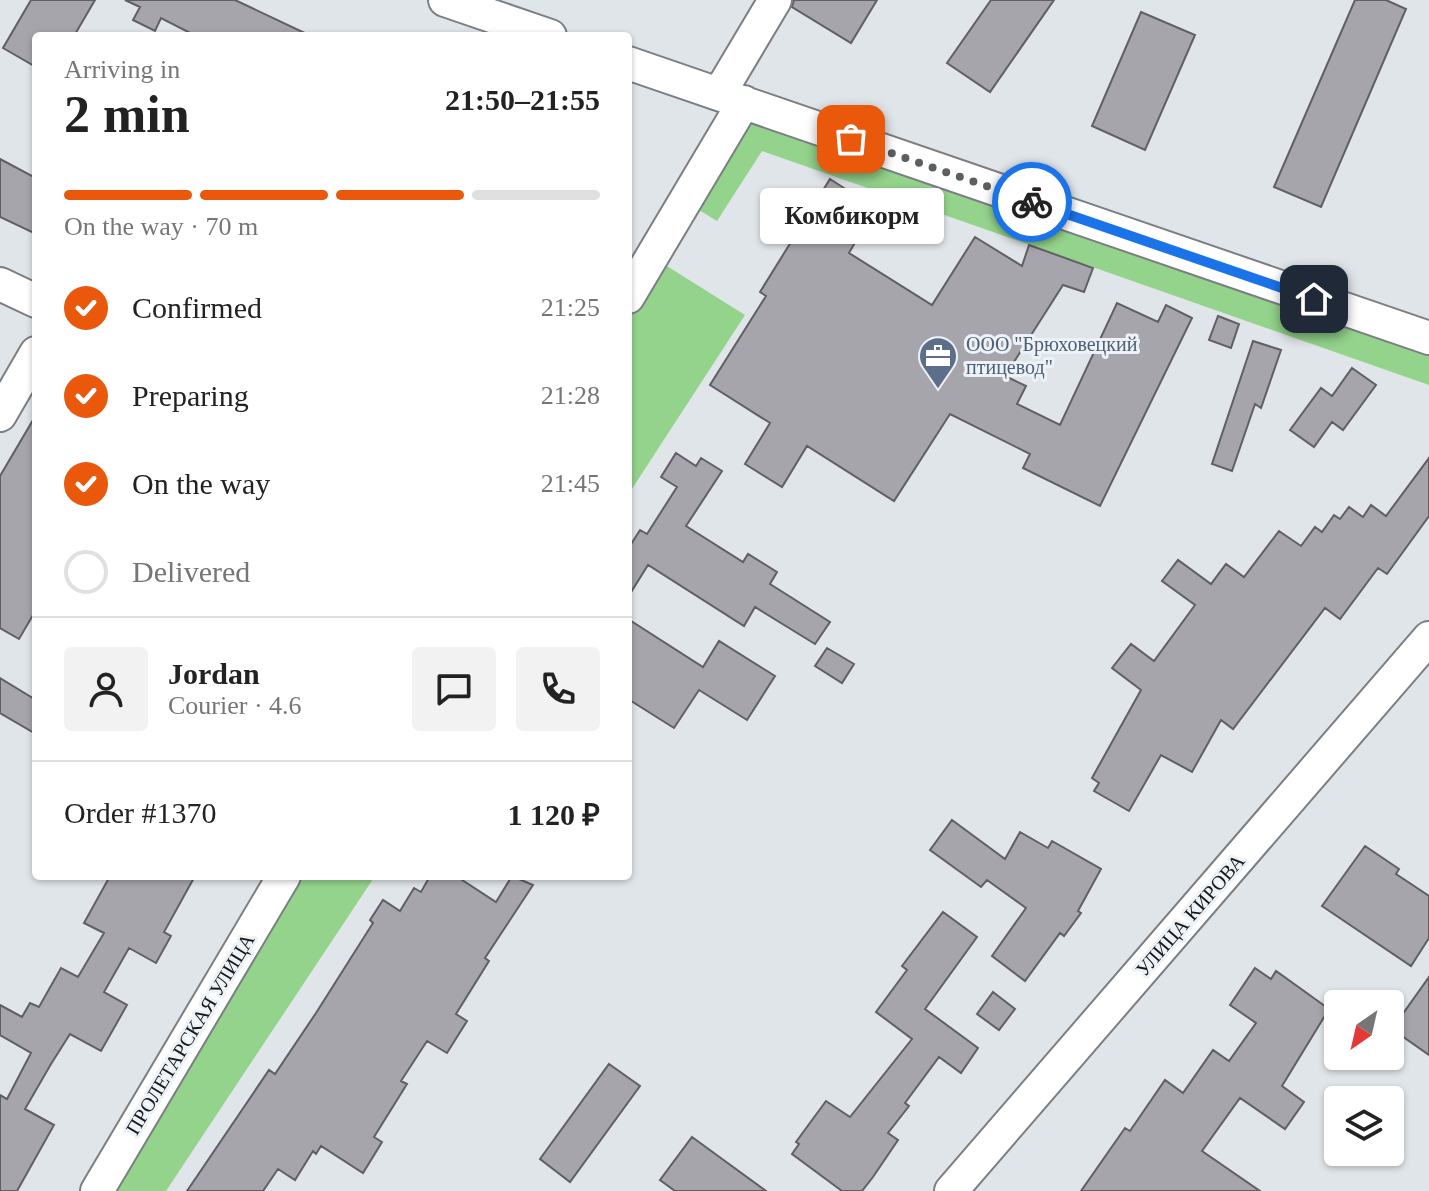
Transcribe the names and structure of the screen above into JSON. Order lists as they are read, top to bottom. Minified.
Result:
{"streets":{"street":["УЛИЦА КИРОВА","ПРОЛЕТАРСКАЯ УЛИЦА"]},"places":{"other":["Комбикорм"],"office":["ООО \"Брюховецкий птицевод\""]},"north":"bottom left","page":{"heading":["2 min","Arriving in","21:50–21:55"],"panel":["Jordan","Courier · 4.6","Order #1370","1 120 ₽"],"bar":"On the way · 70 m","bubble":"Комбикорм","list":[["Confirmed","21:25"],["Preparing","21:28"],["On the way","21:45"],"Delivered"]}}
